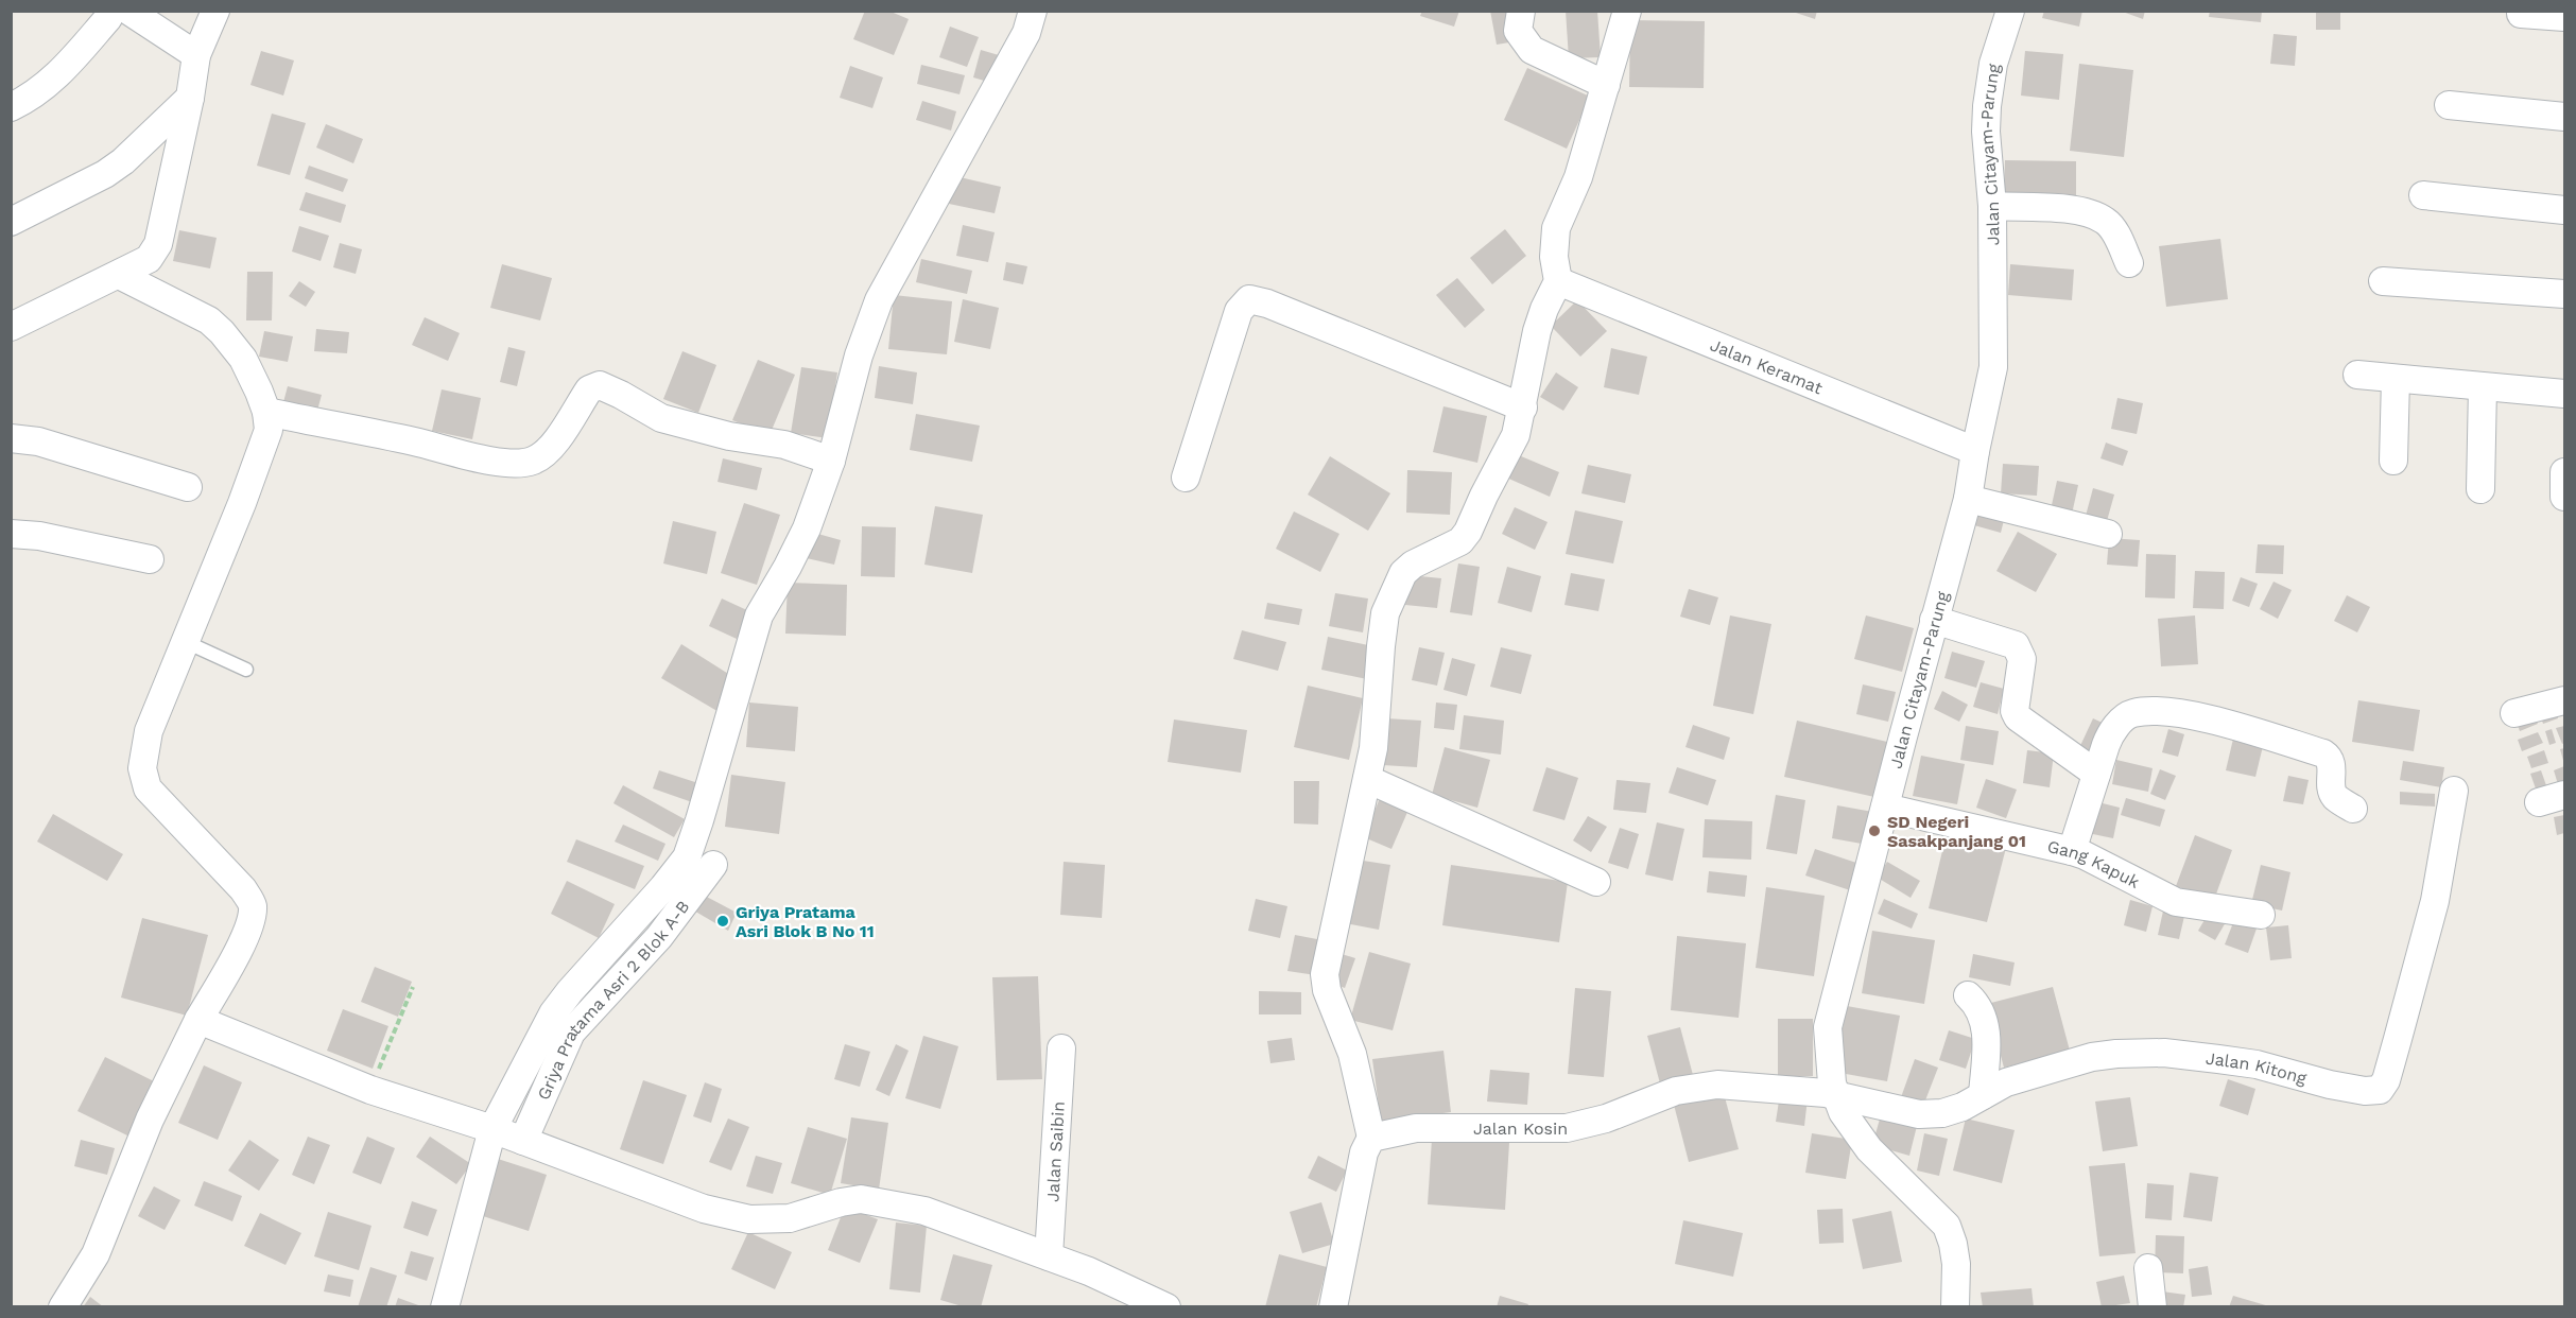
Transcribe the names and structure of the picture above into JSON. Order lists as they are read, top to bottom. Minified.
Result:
{"streets":{"street":["Jalan Citayam-Parung","Jalan Keramat","Gang Kapuk","Griya Pratama Asri 2 Blok A-B","Jalan Kitong","Jalan Kosin","Jalan Saibin"]},"crossings":[["Jalan Citayam-Parung","Jalan Keramat"],["Jalan Citayam-Parung","Gang Kapuk"],["Jalan Citayam-Parung","Jalan Kitong"],["Jalan Citayam-Parung","Jalan Kosin"],["Jalan Kitong","Jalan Kosin"]],"places":["SD Negeri Sasakpanjang 01","Griya Pratama Asri Blok B No 11"]}
